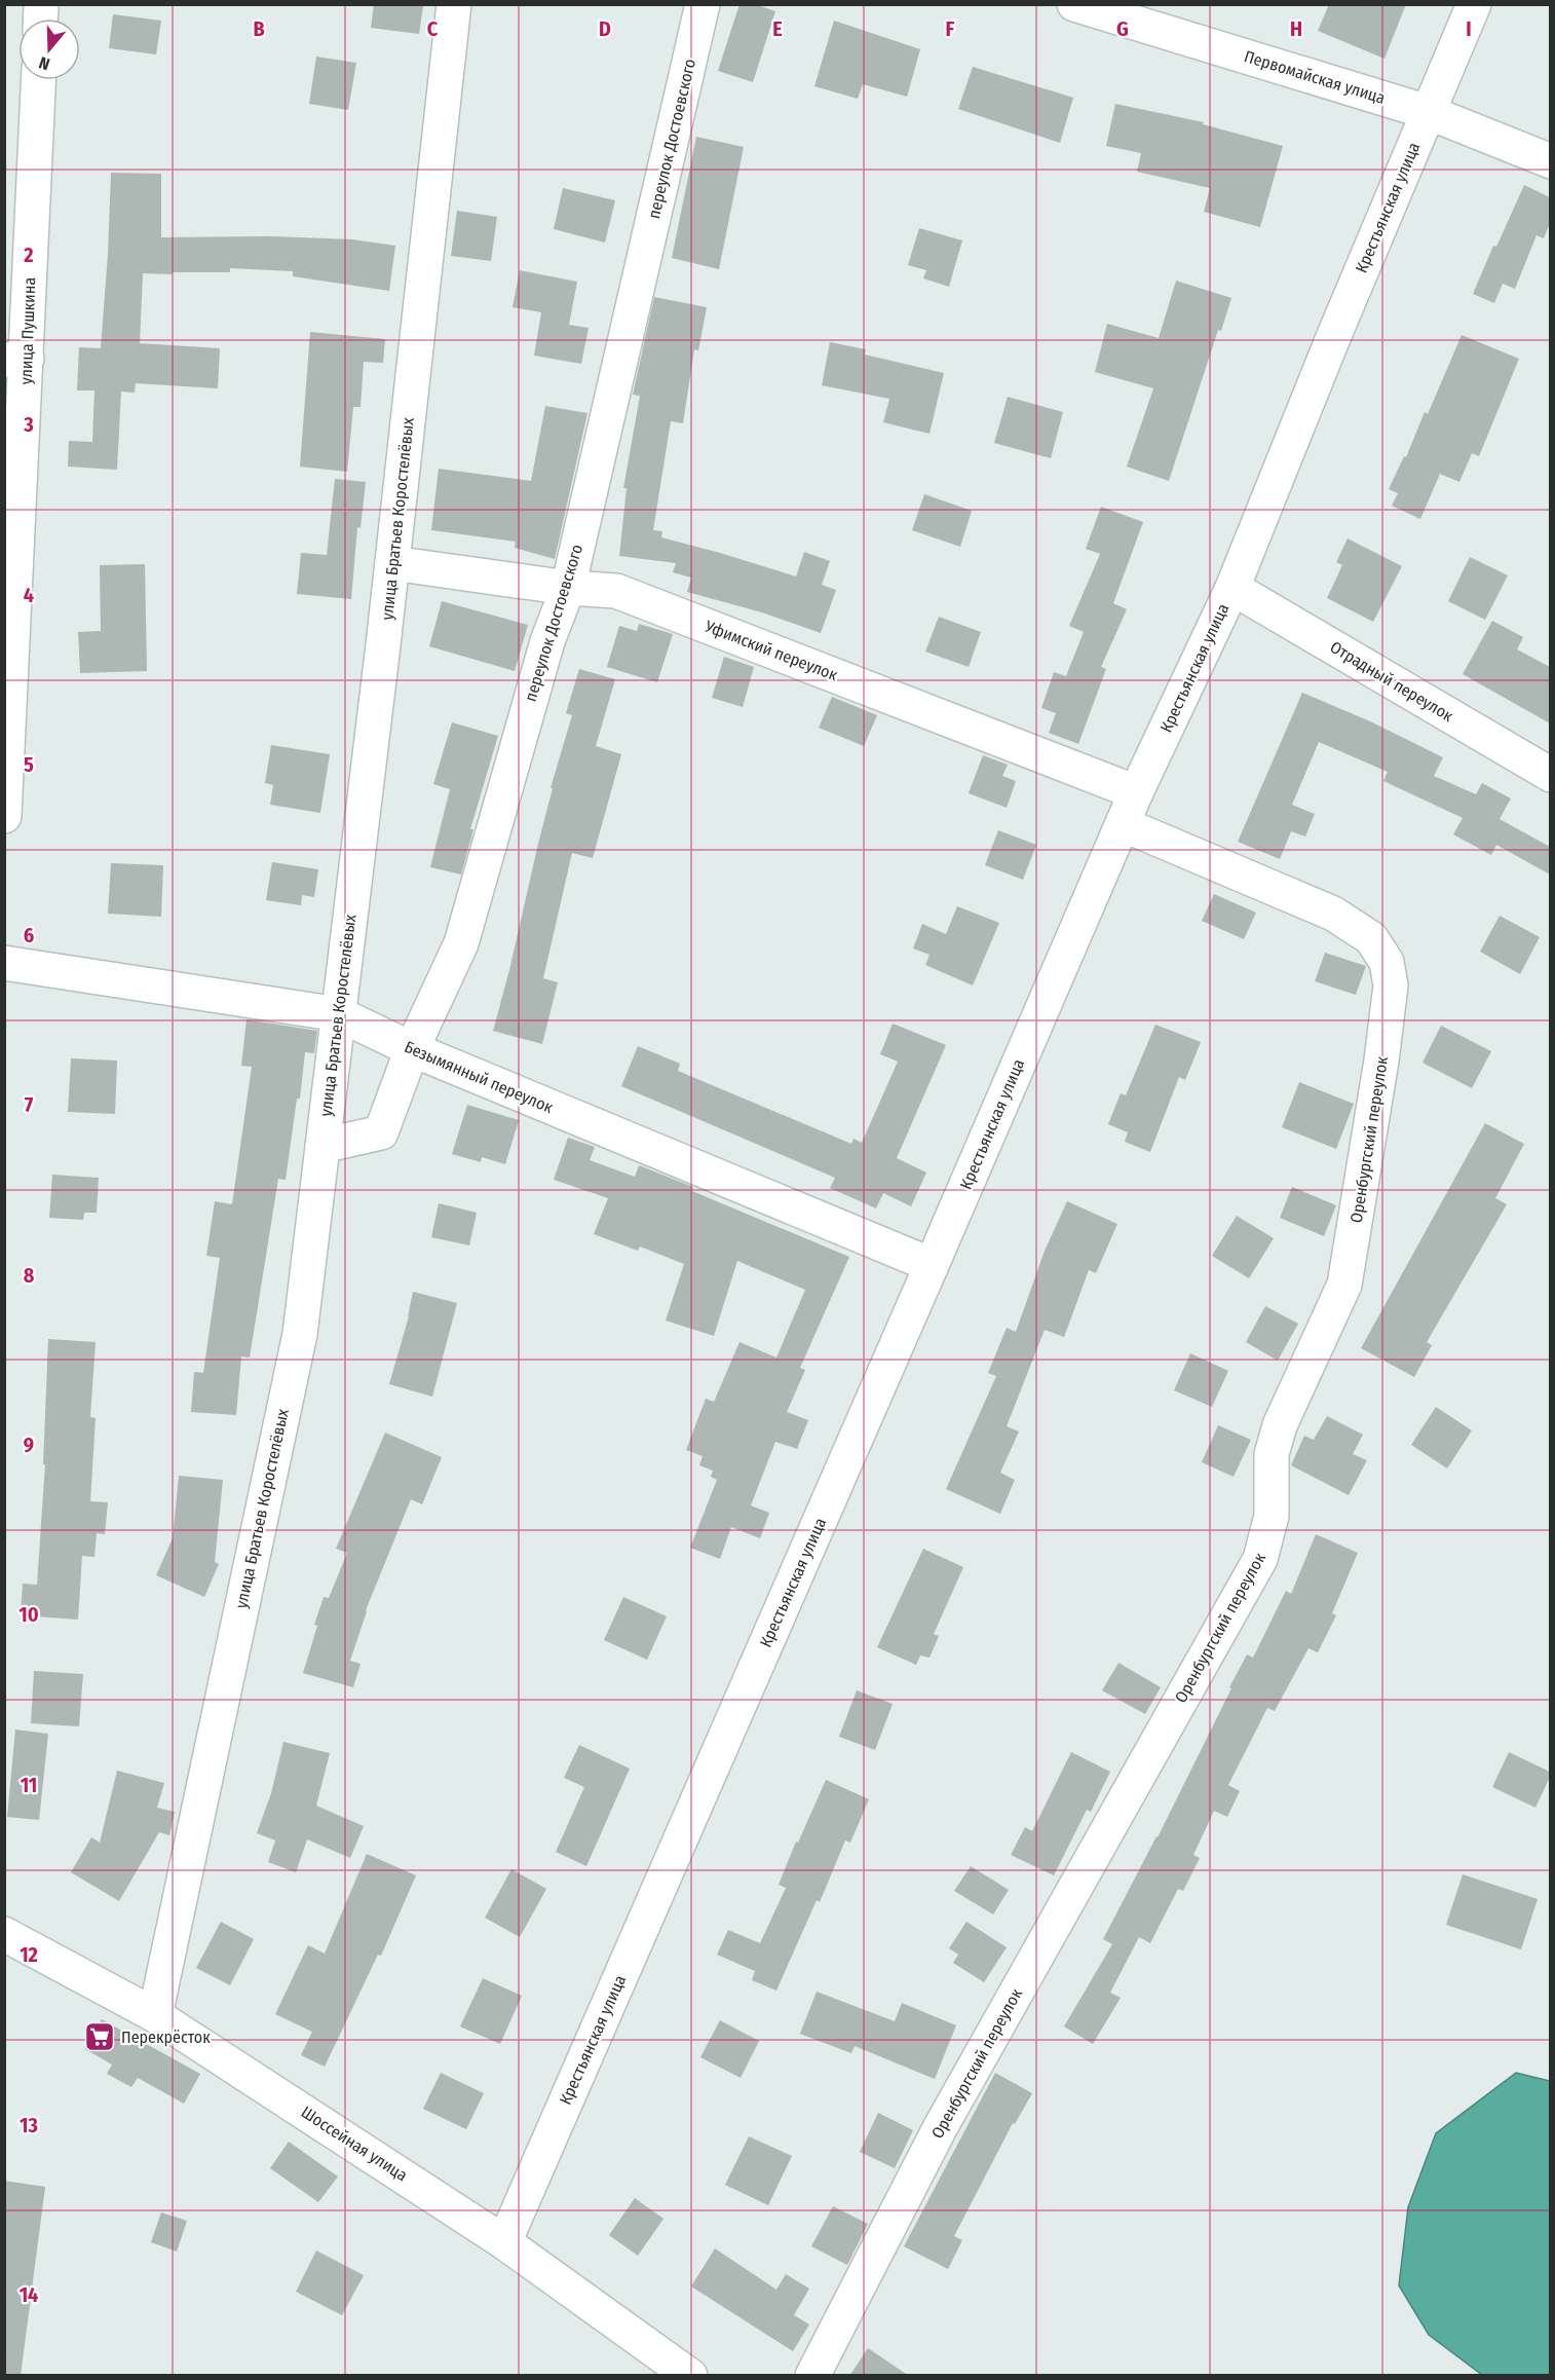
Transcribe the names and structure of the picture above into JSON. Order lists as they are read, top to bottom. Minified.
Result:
{"streets":{"street":["Первомайская улица","переулок Достоевского","Крестьянская улица","улица Пушкина","улица Братьев Коростелёвых","Уфимский переулок","Отрадный переулок","Безымянный переулок","Оренбургский переулок","Шоссейная улица"]},"crossings":[["Первомайская улица","Крестьянская улица"],["переулок Достоевского","улица Братьев Коростелёвых"],["переулок Достоевского","Уфимский переулок"],["переулок Достоевского","Безымянный переулок"],["Крестьянская улица","Уфимский переулок"],["Крестьянская улица","Отрадный переулок"],["Крестьянская улица","Безымянный переулок"],["Крестьянская улица","Оренбургский переулок"],["Крестьянская улица","Шоссейная улица"],["улица Братьев Коростелёвых","Уфимский переулок"],["улица Братьев Коростелёвых","Безымянный переулок"],["улица Братьев Коростелёвых","Шоссейная улица"]],"places":{"supermarket":["Перекрёсток"]},"north":"bottom","grid":{"columns":["B","C","D","E","F","G","H","I"],"rows":["2","3","4","5","6","7","8","9","10","11","12","13","14"]}}
